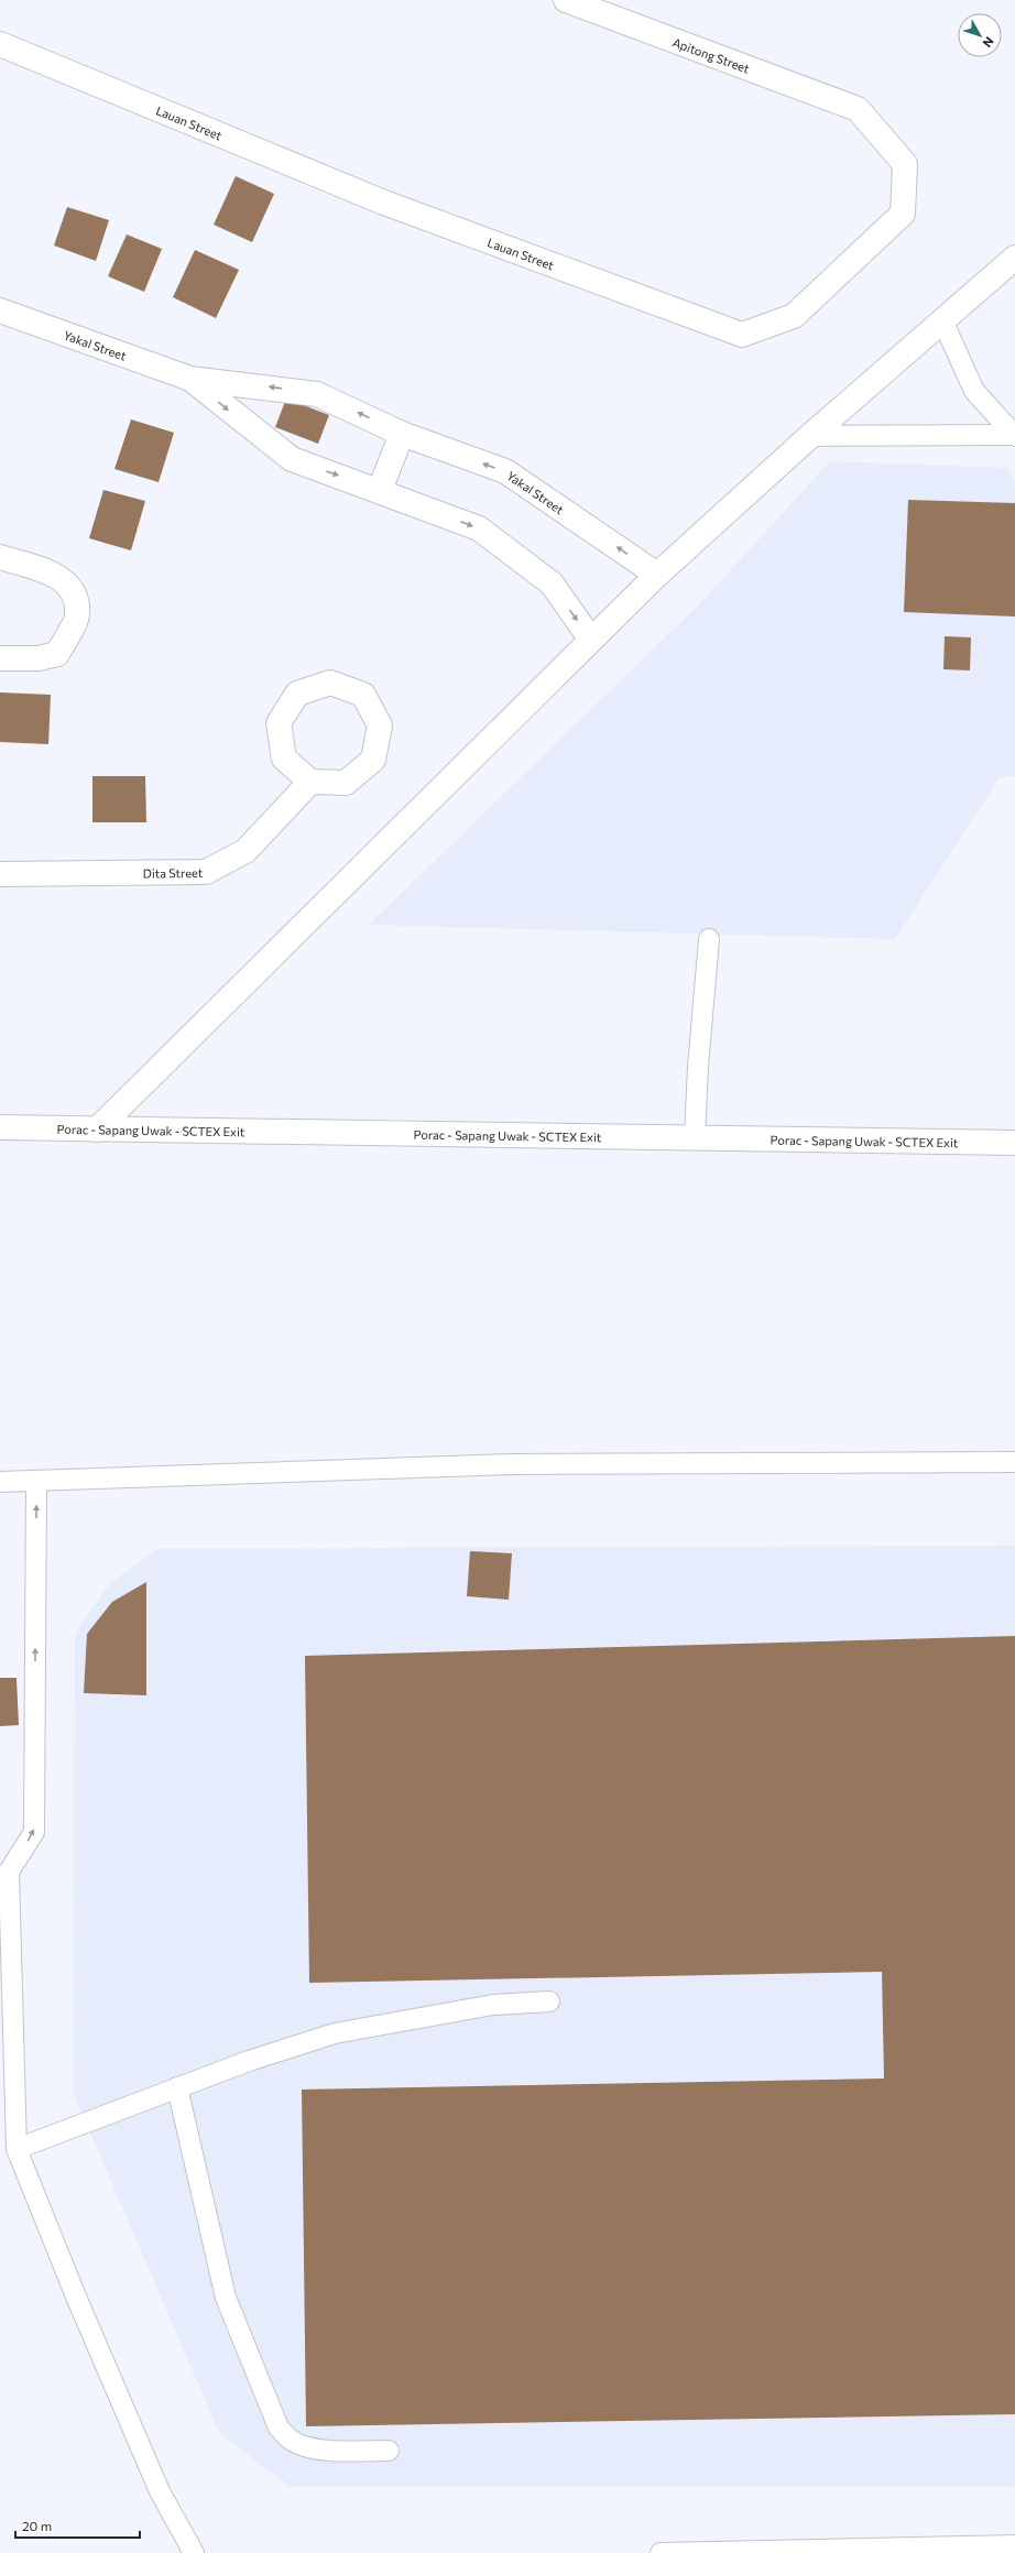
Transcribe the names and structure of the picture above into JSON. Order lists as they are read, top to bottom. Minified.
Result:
{"streets":{"street":["Apitong Street","Lauan Street","Yakal Street","Dita Street","Porac - Sapang Uwak - SCTEX Exit"]},"crossings":[["Apitong Street","Lauan Street"]],"scale_bar":"20 m","north":"bottom right"}
